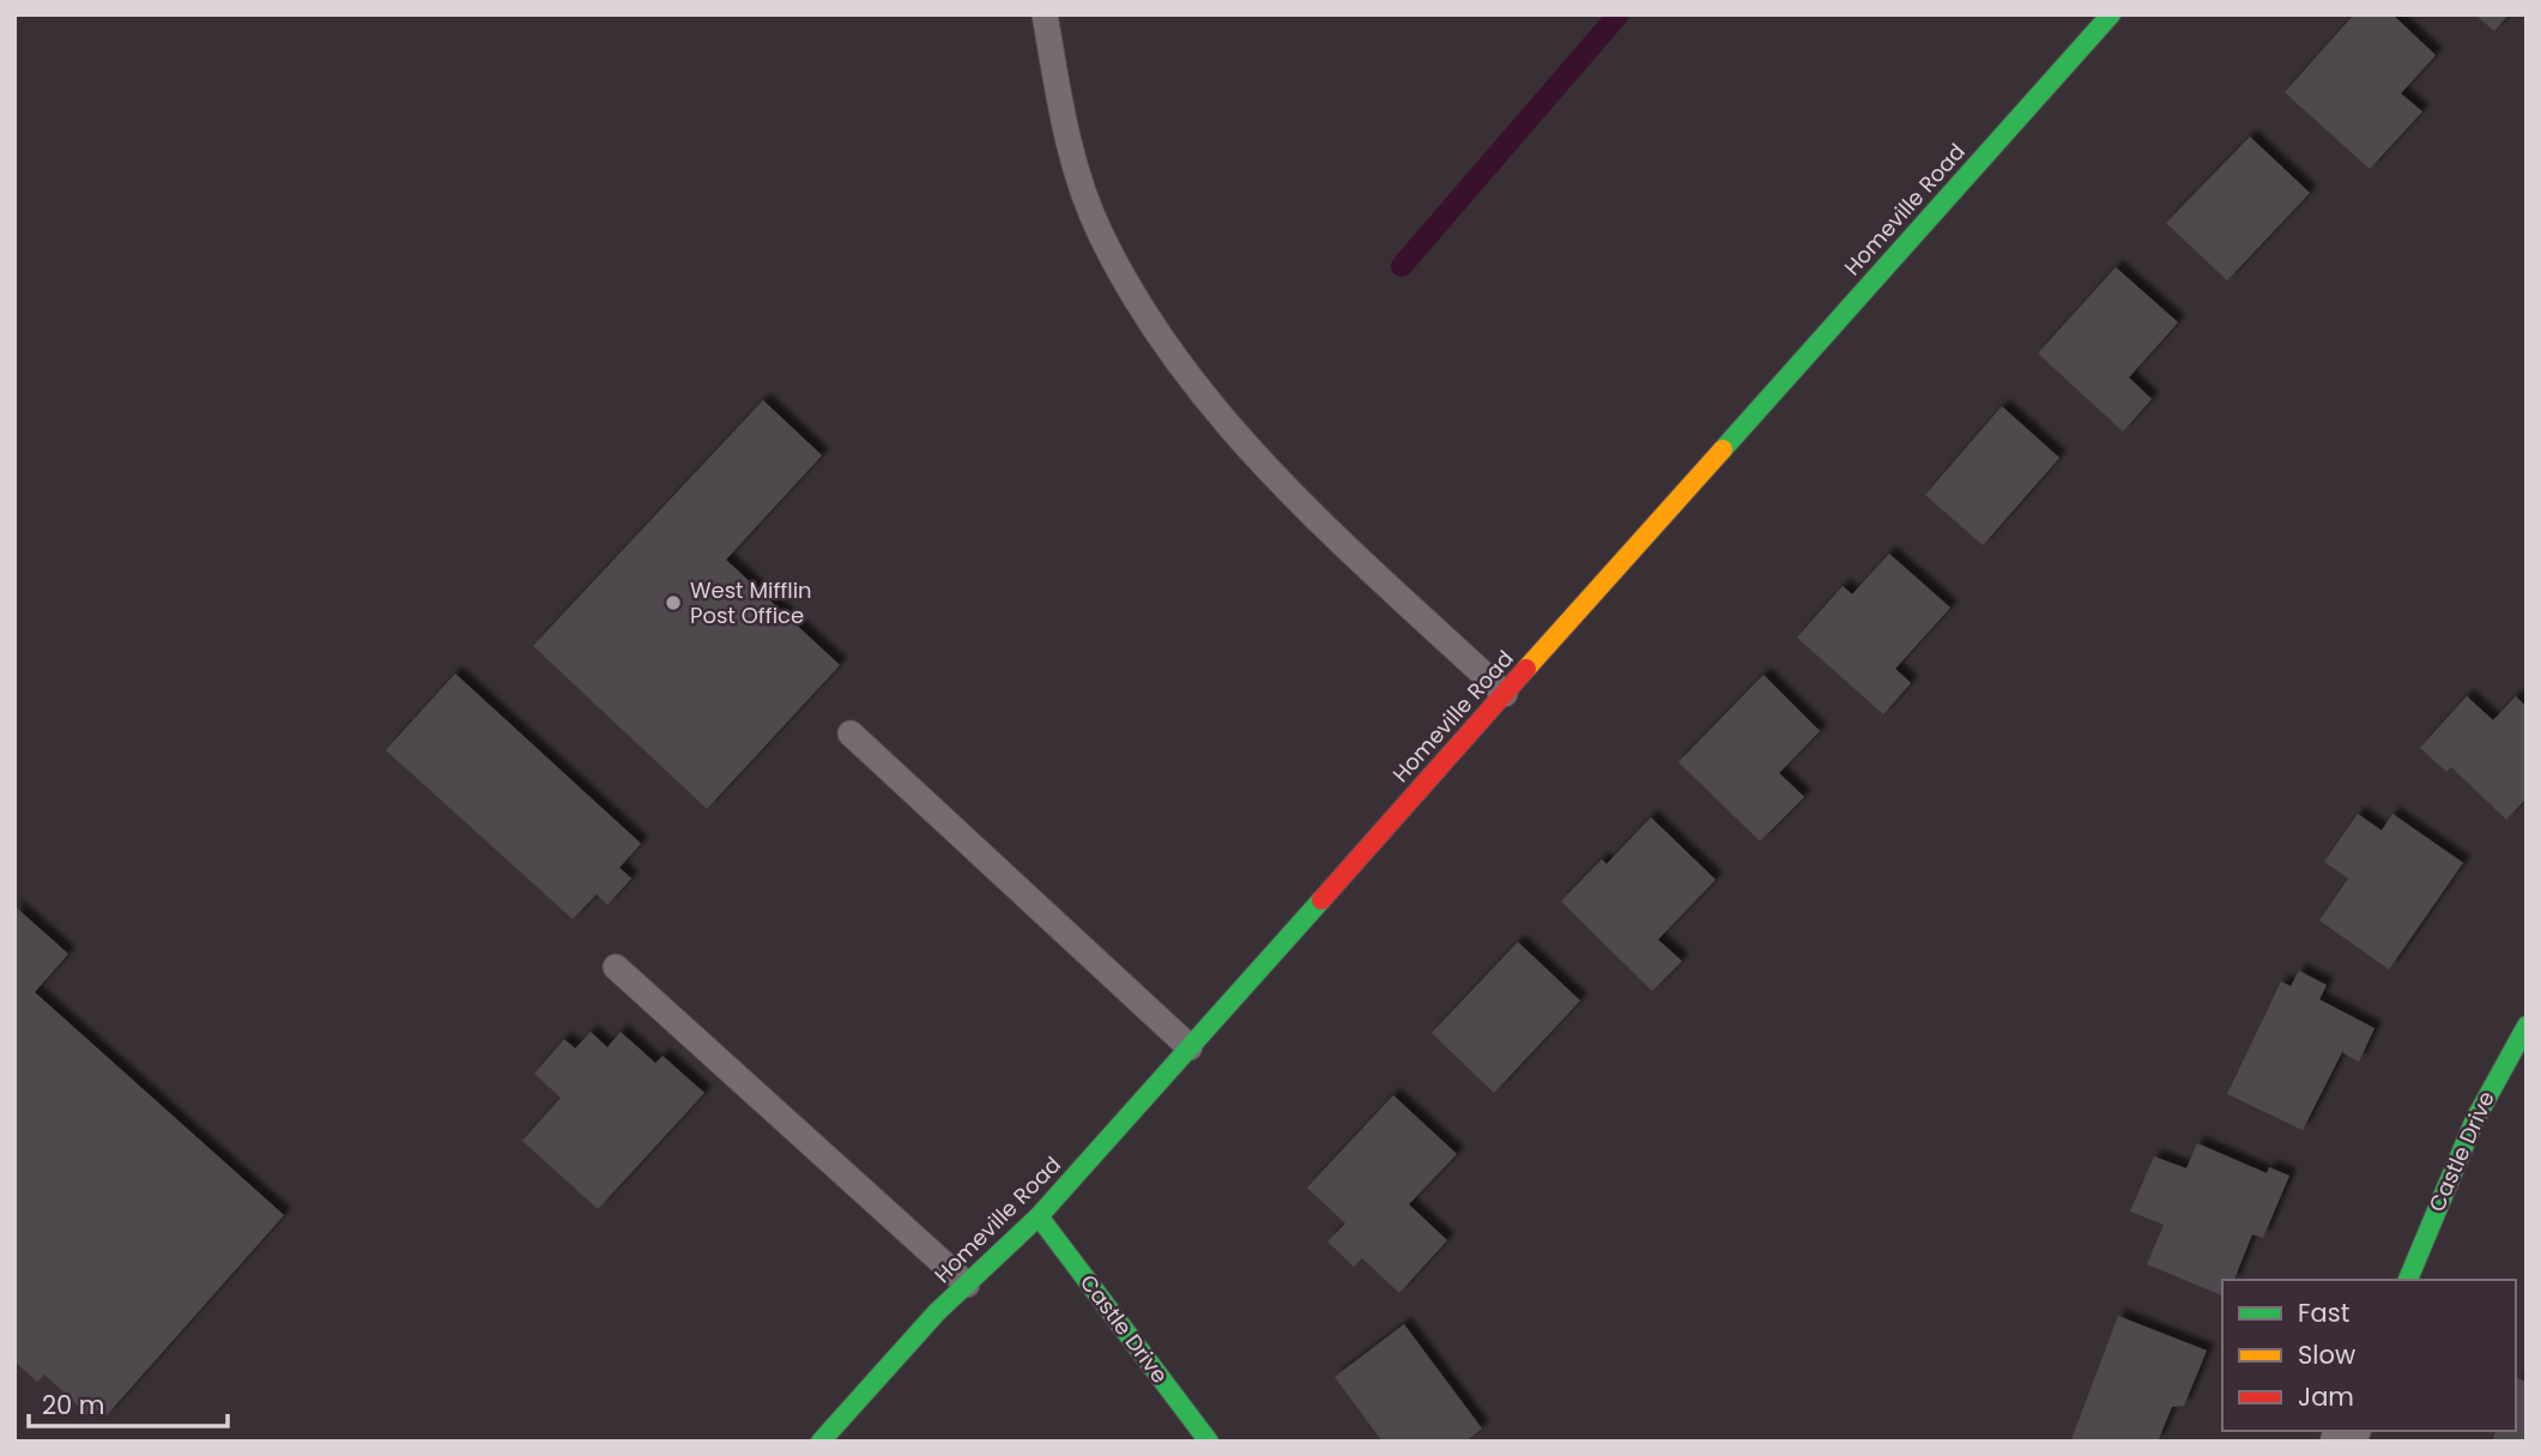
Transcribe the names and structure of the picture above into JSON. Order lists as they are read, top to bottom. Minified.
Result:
{"streets":{"street":["Homeville Road","Castle Drive"]},"crossings":[["Homeville Road","Castle Drive"]],"places":["West Mifflin Post Office"],"legend":["Fast","Slow","Jam"],"scale_bar":"20 m"}
